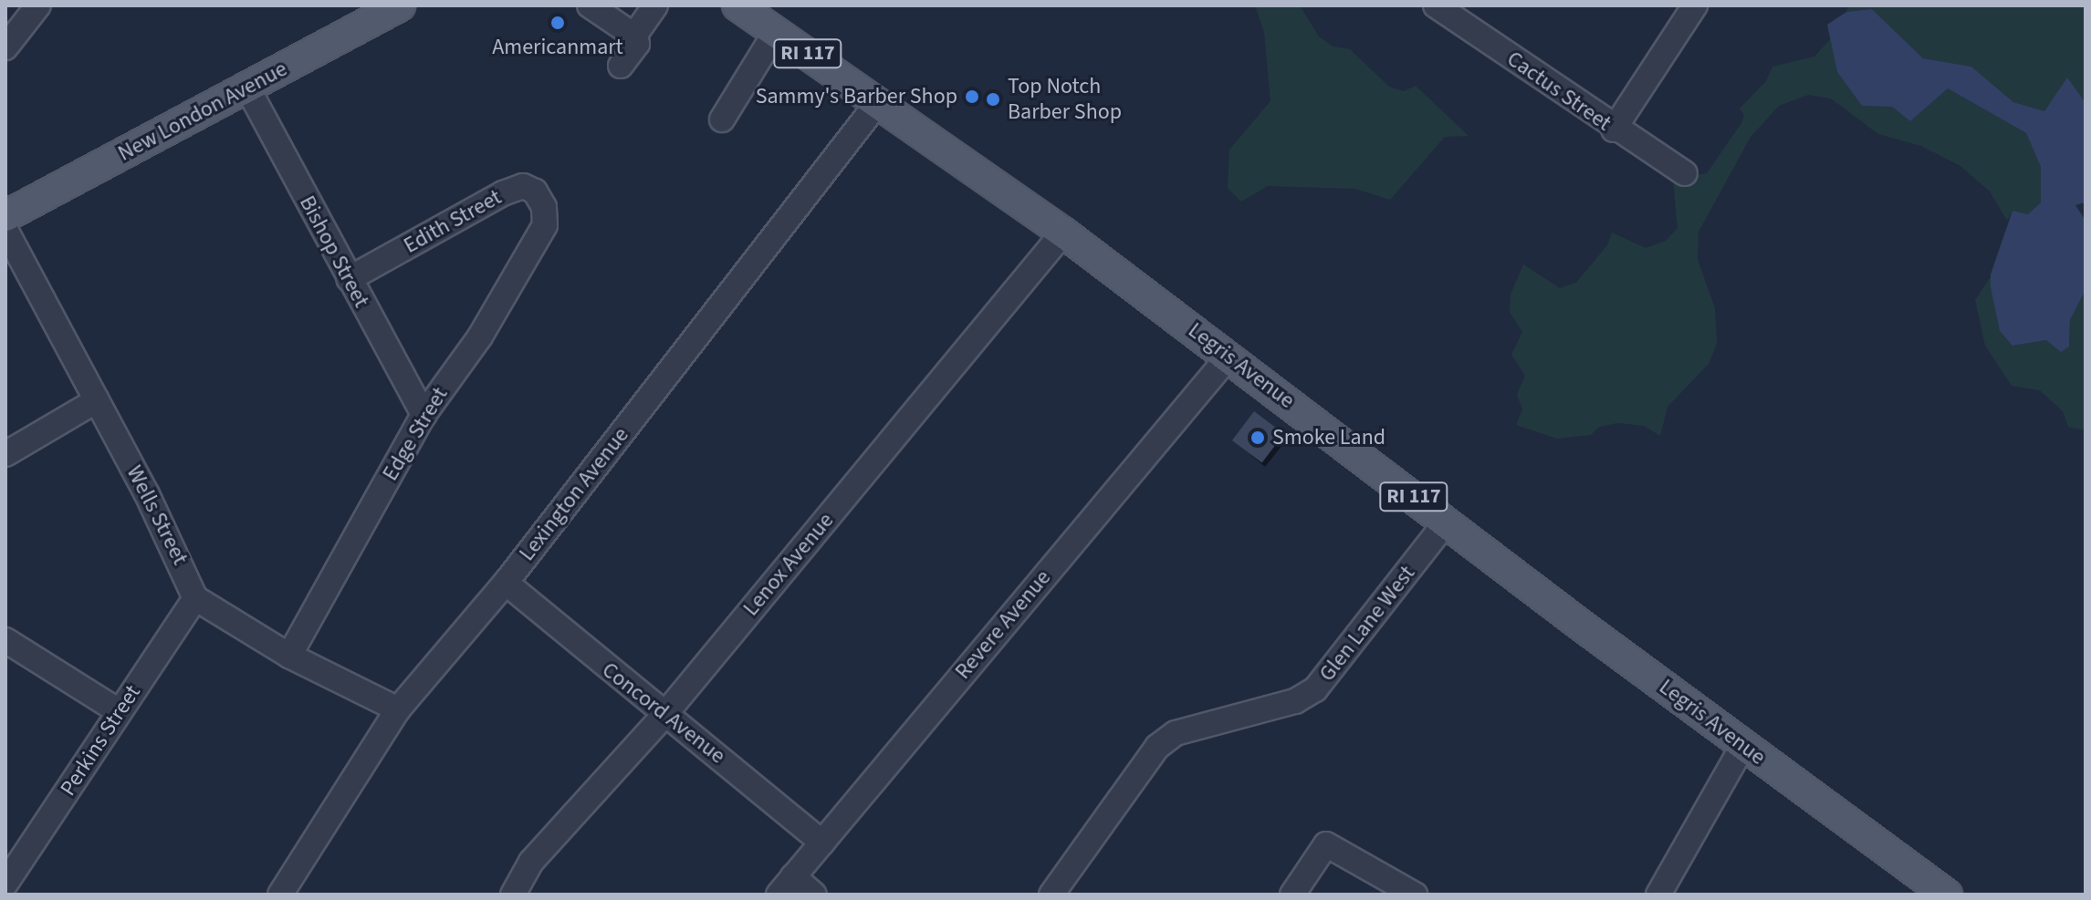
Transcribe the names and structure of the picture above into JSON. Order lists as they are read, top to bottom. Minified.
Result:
{"streets":{"main road":["RI 117","New London Avenue","Legris Avenue"],"street":["Cactus Street","Edith Street","Bishop Street","Edge Street","Lexington Avenue","Wells Street","Lenox Avenue","Glen Lane West","Revere Avenue","Concord Avenue","Perkins Street"]},"crossings":[["New London Avenue","Bishop Street"],["Edith Street","Bishop Street"],["Edith Street","Edge Street"],["Bishop Street","Edge Street"],["Legris Avenue","Lexington Avenue"],["Legris Avenue","Lenox Avenue"],["Legris Avenue","Glen Lane West"],["Legris Avenue","Revere Avenue"],["Lexington Avenue","Concord Avenue"],["Wells Street","Perkins Street"],["Lenox Avenue","Concord Avenue"],["Revere Avenue","Concord Avenue"]],"places":["Americanmart","Sammy's Barber Shop","Top Notch Barber Shop","Smoke Land"]}
